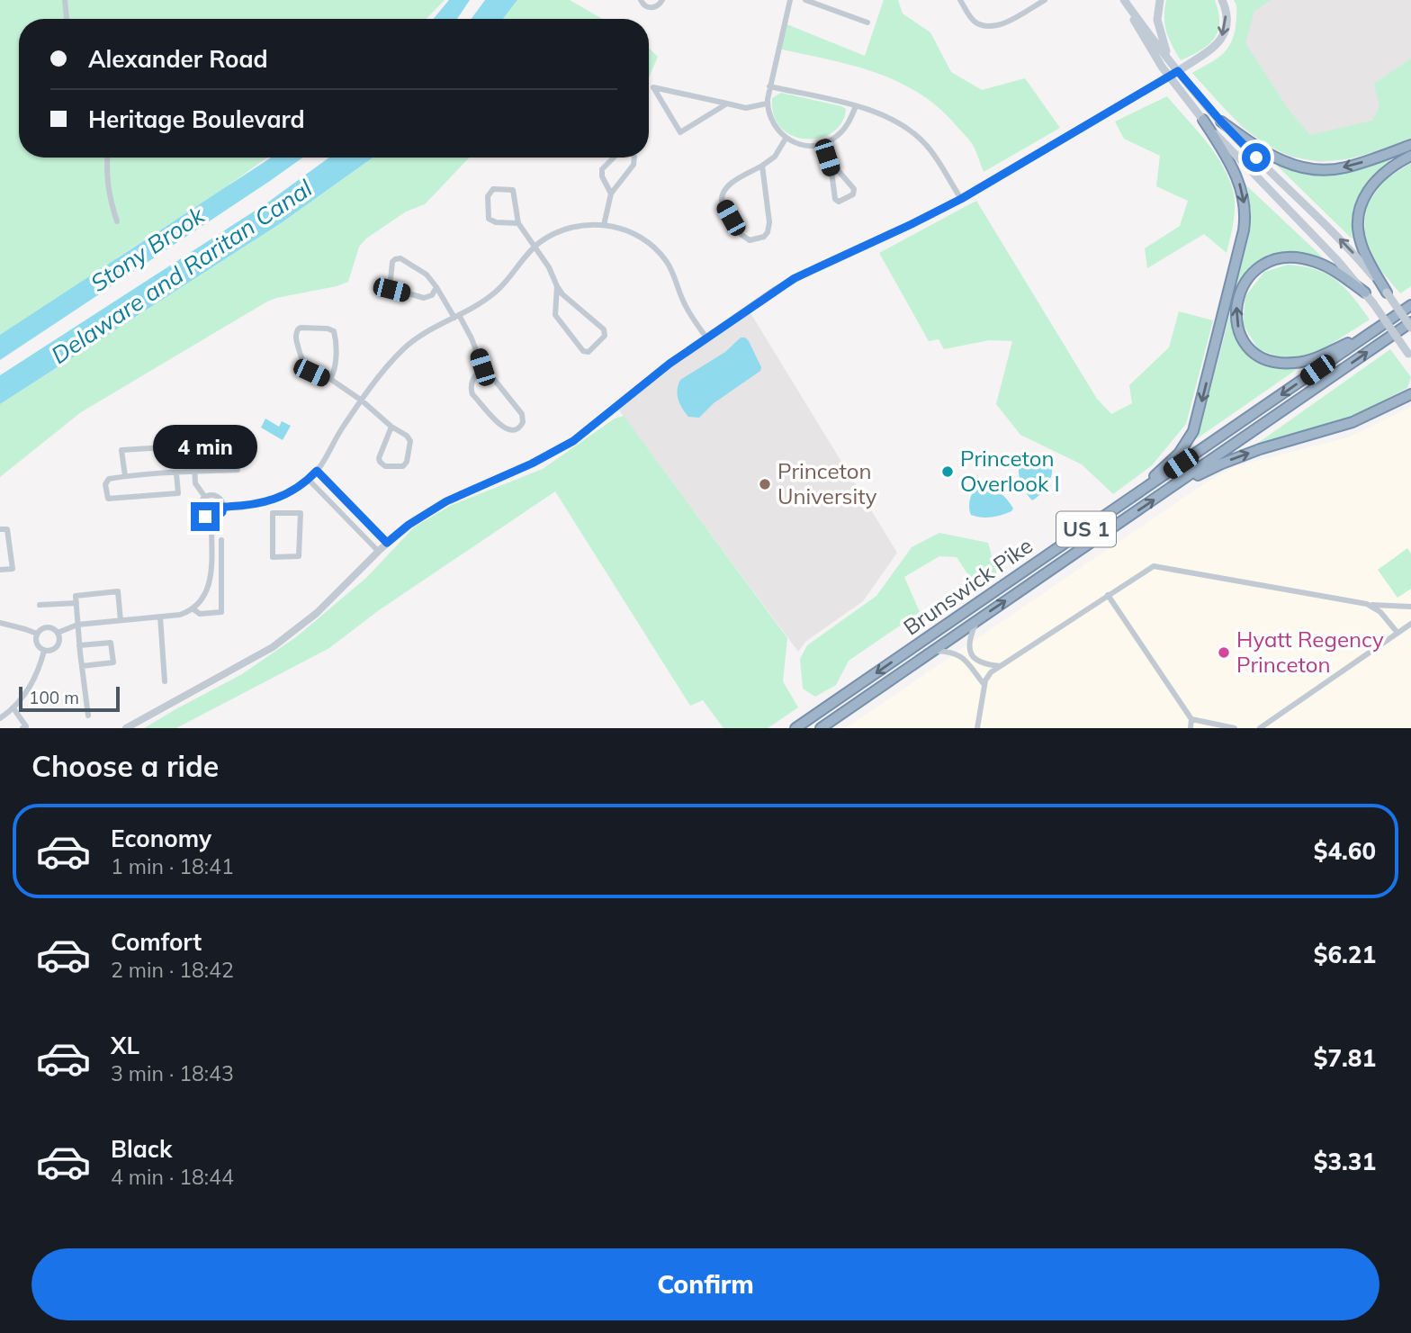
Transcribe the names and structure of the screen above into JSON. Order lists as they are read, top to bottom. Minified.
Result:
{"streets":{"highway":["US 1","Brunswick Pike"]},"water":["Stony Brook","Delaware and Raritan Canal"],"places":["Princeton Overlook I","Princeton University","Hyatt Regency Princeton"],"scale_bar":"100 m","page":{"banner":["Alexander Road","Heritage Boulevard"],"bubble":"4 min","scale":"100 m","heading":"Choose a ride","list":[{"name":"Economy","note":"1 min · 18:41","value":"$4.60"},{"name":"Comfort","note":"2 min · 18:42","value":"$6.21"},{"name":"XL","note":"3 min · 18:43","value":"$7.81"},{"name":"Black","note":"4 min · 18:44","value":"$3.31"}],"buttons":"Confirm"}}
